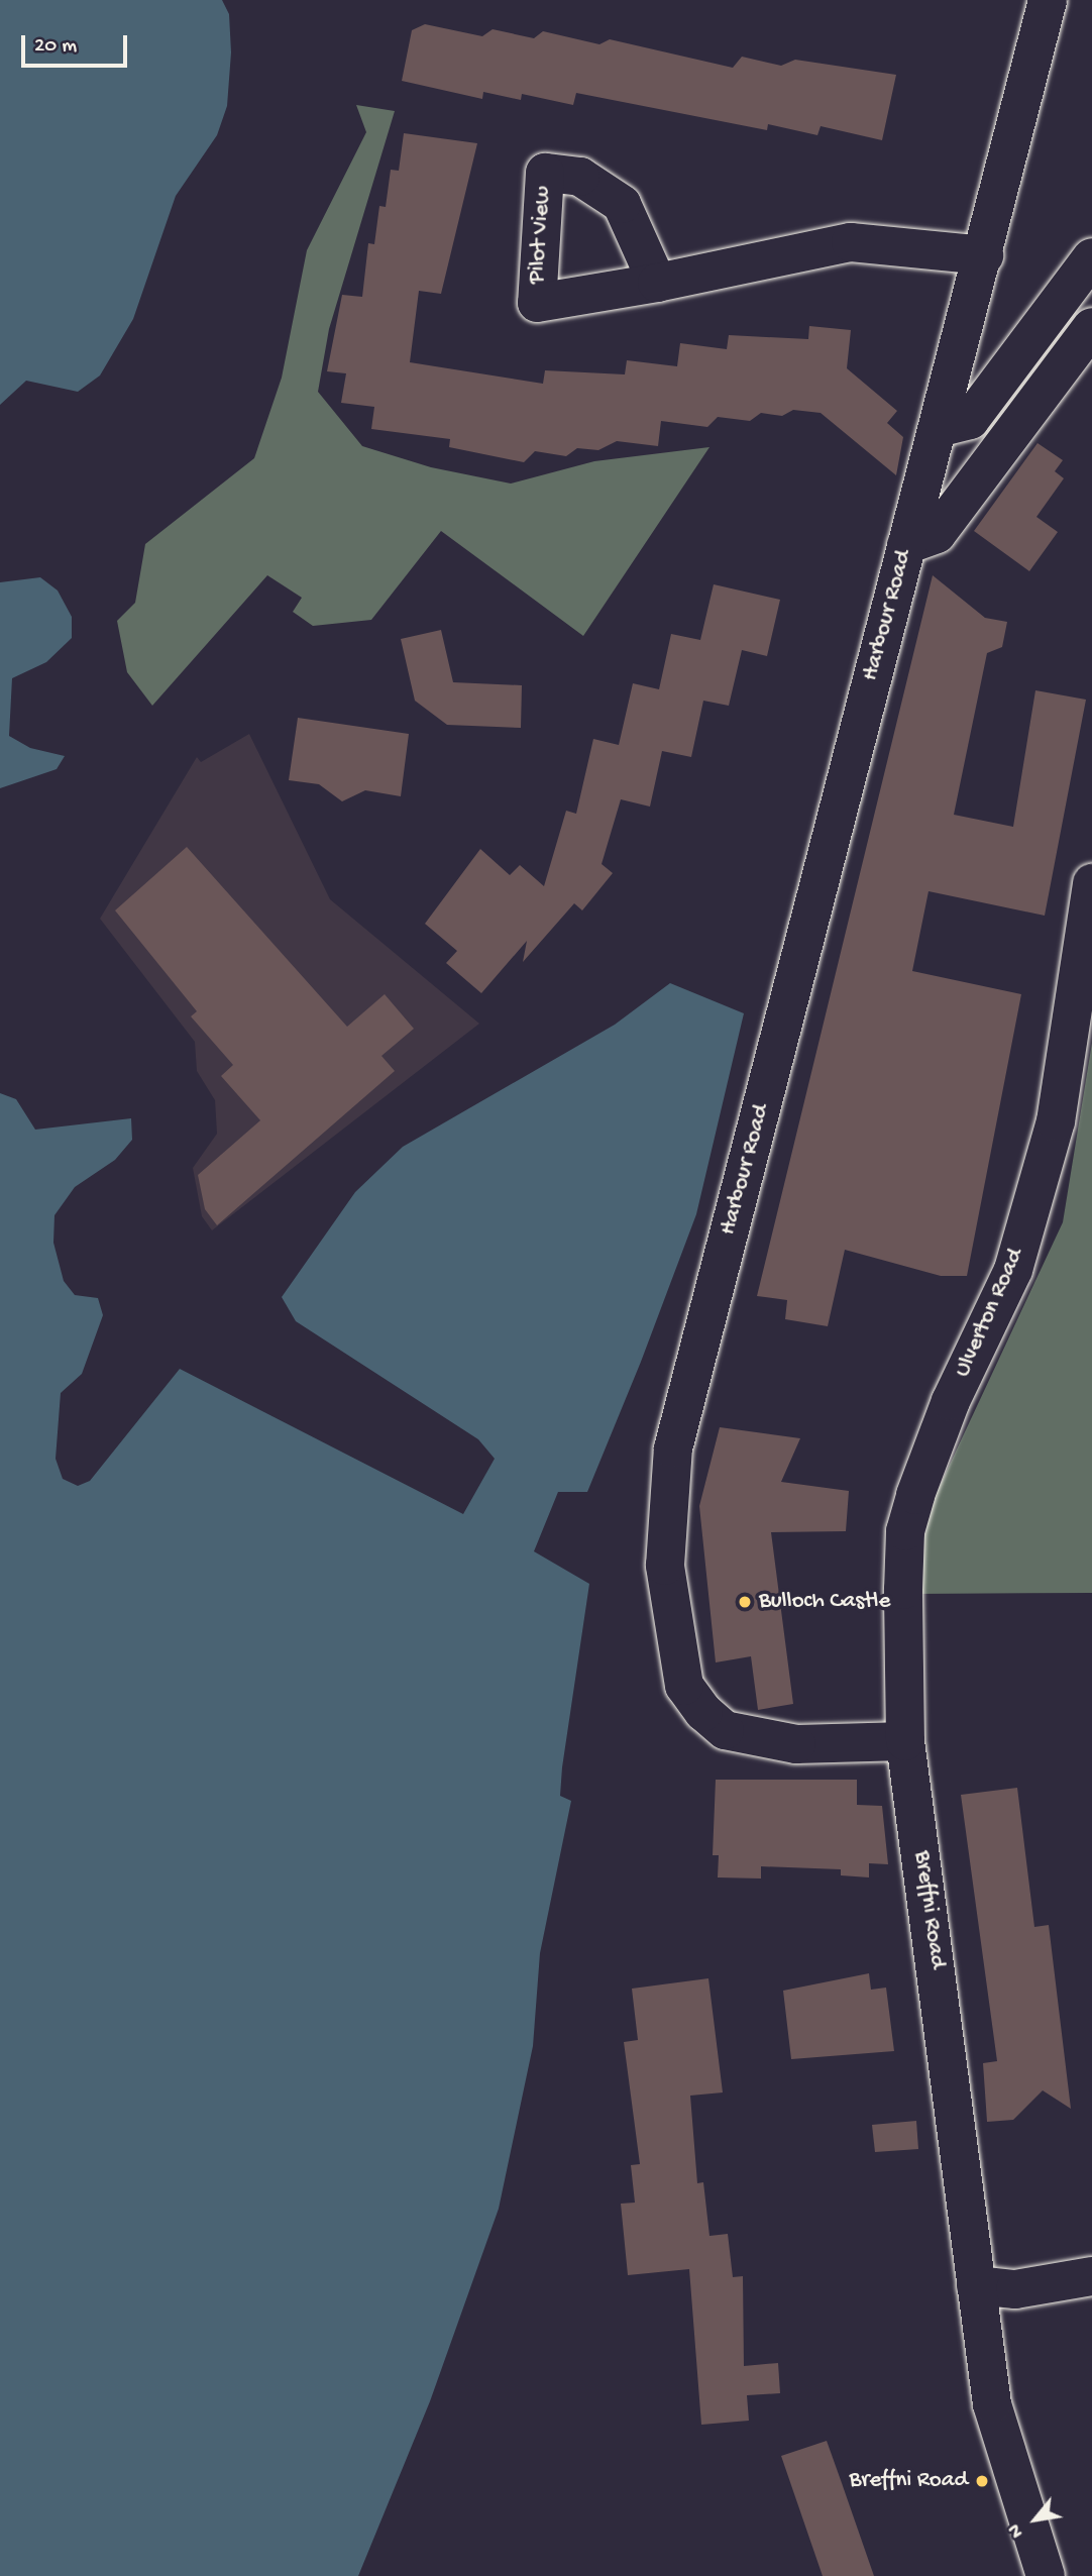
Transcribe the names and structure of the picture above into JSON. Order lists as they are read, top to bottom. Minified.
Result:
{"streets":{"street":["Harbour Road","Ulverton Road","Breffni Road"]},"crossings":[["Harbour Road","Ulverton Road"],["Harbour Road","Breffni Road"],["Ulverton Road","Breffni Road"]],"places":["Bulloch Castle","Breffni Road"],"scale_bar":"20 m","north":"bottom left"}
